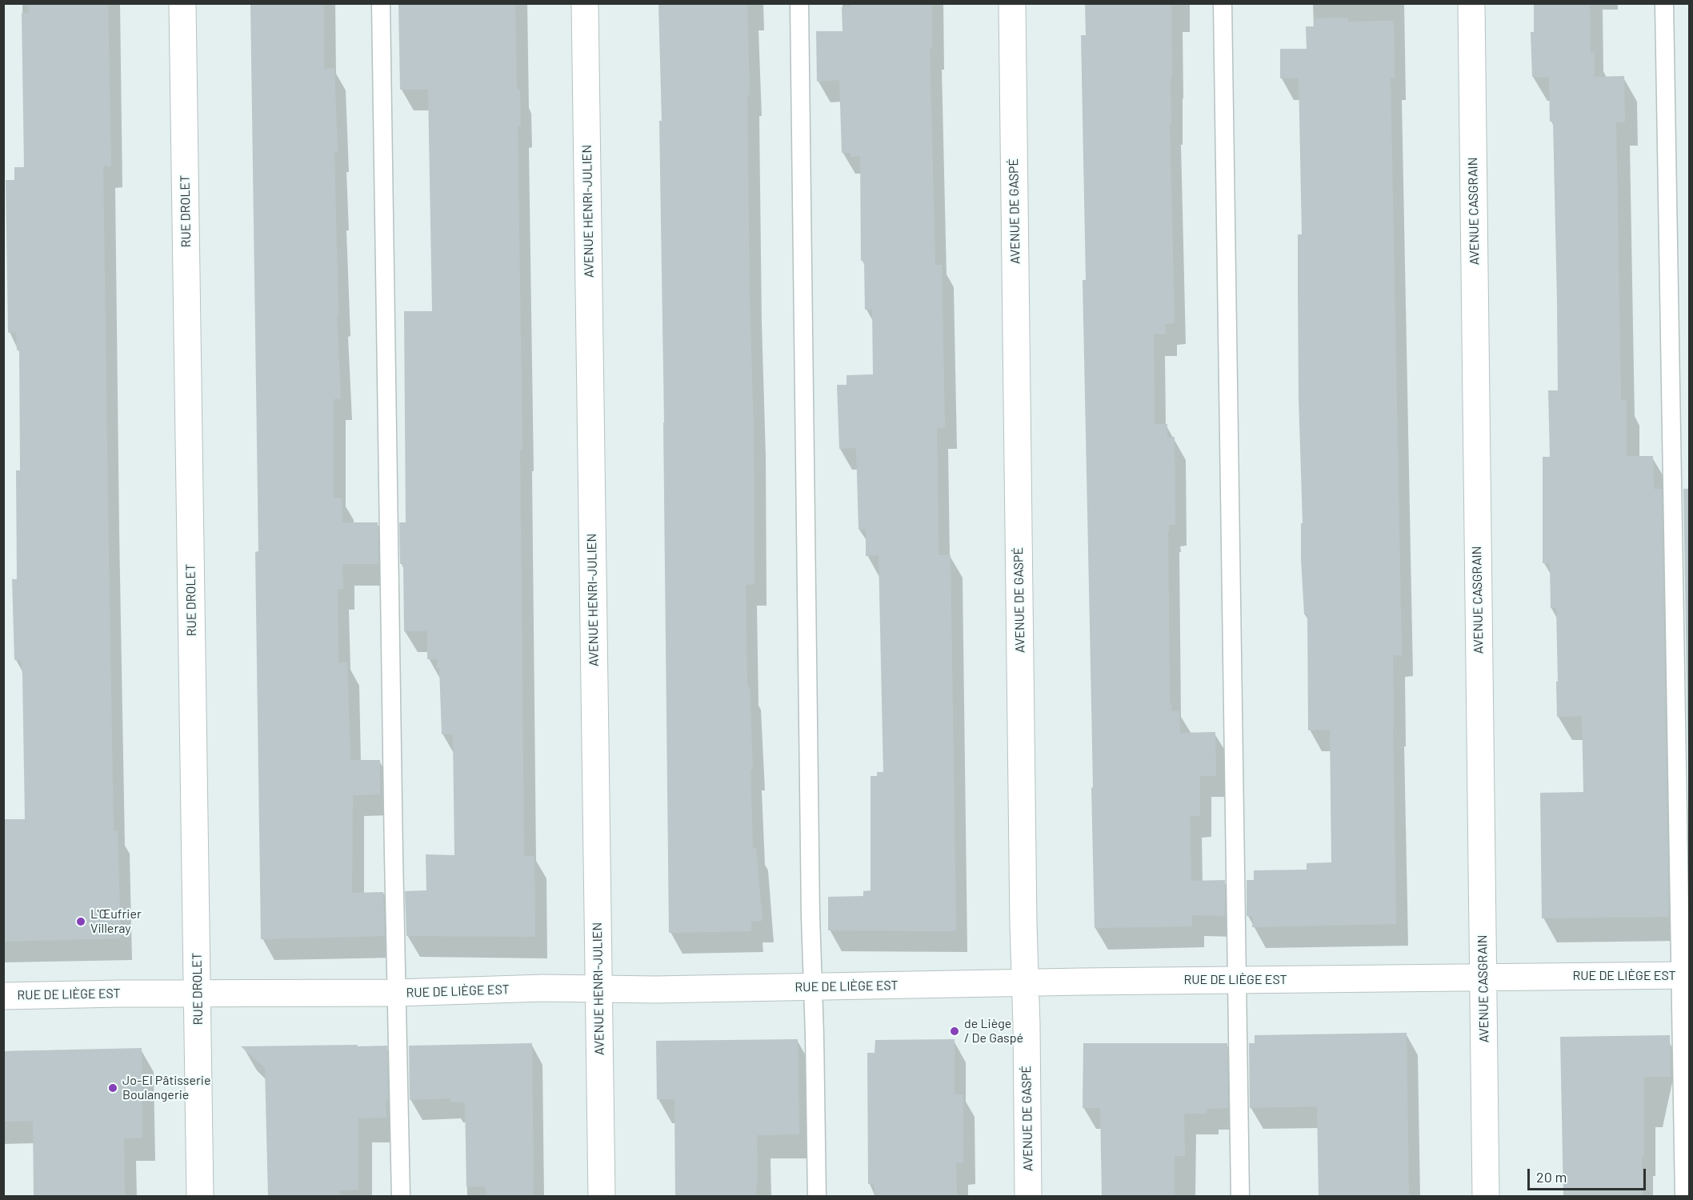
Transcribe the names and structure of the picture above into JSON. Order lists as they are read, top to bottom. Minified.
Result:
{"streets":{"street":["RUE DROLET","AVENUE HENRI-JULIEN","AVENUE DE GASPÉ","AVENUE CASGRAIN","RUE DE LIÈGE EST"]},"crossings":[["RUE DROLET","RUE DE LIÈGE EST"],["AVENUE HENRI-JULIEN","RUE DE LIÈGE EST"],["AVENUE DE GASPÉ","RUE DE LIÈGE EST"],["AVENUE CASGRAIN","RUE DE LIÈGE EST"]],"places":["L'Œufrier Villeray","de Liège / De Gaspé","Jo-El Pâtisserie Boulangerie"],"scale_bar":"20 m"}
